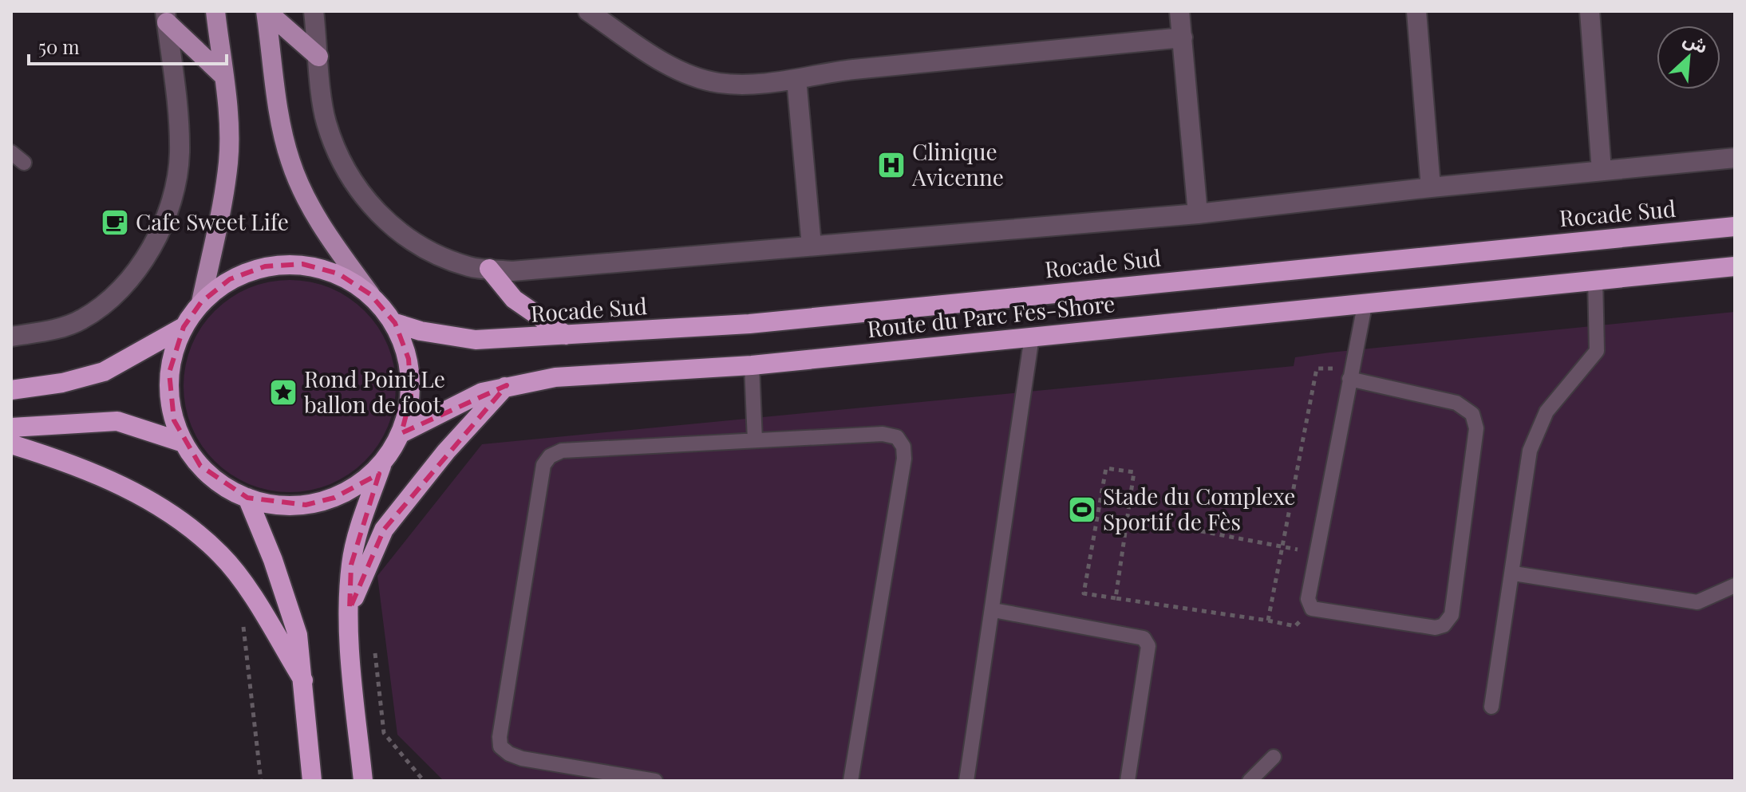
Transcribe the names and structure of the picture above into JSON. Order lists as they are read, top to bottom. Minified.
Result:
{"streets":{"highway":["Rocade Sud","Route du Parc Fes-Shore"]},"places":{"hospital":["Clinique Avicenne"],"cafe":["Cafe Sweet Life"],"place":["Rond Point Le ballon de foot"],"sports":["Stade du Complexe Sportif de Fès"]},"scale_bar":"50 m","north":"top right"}
